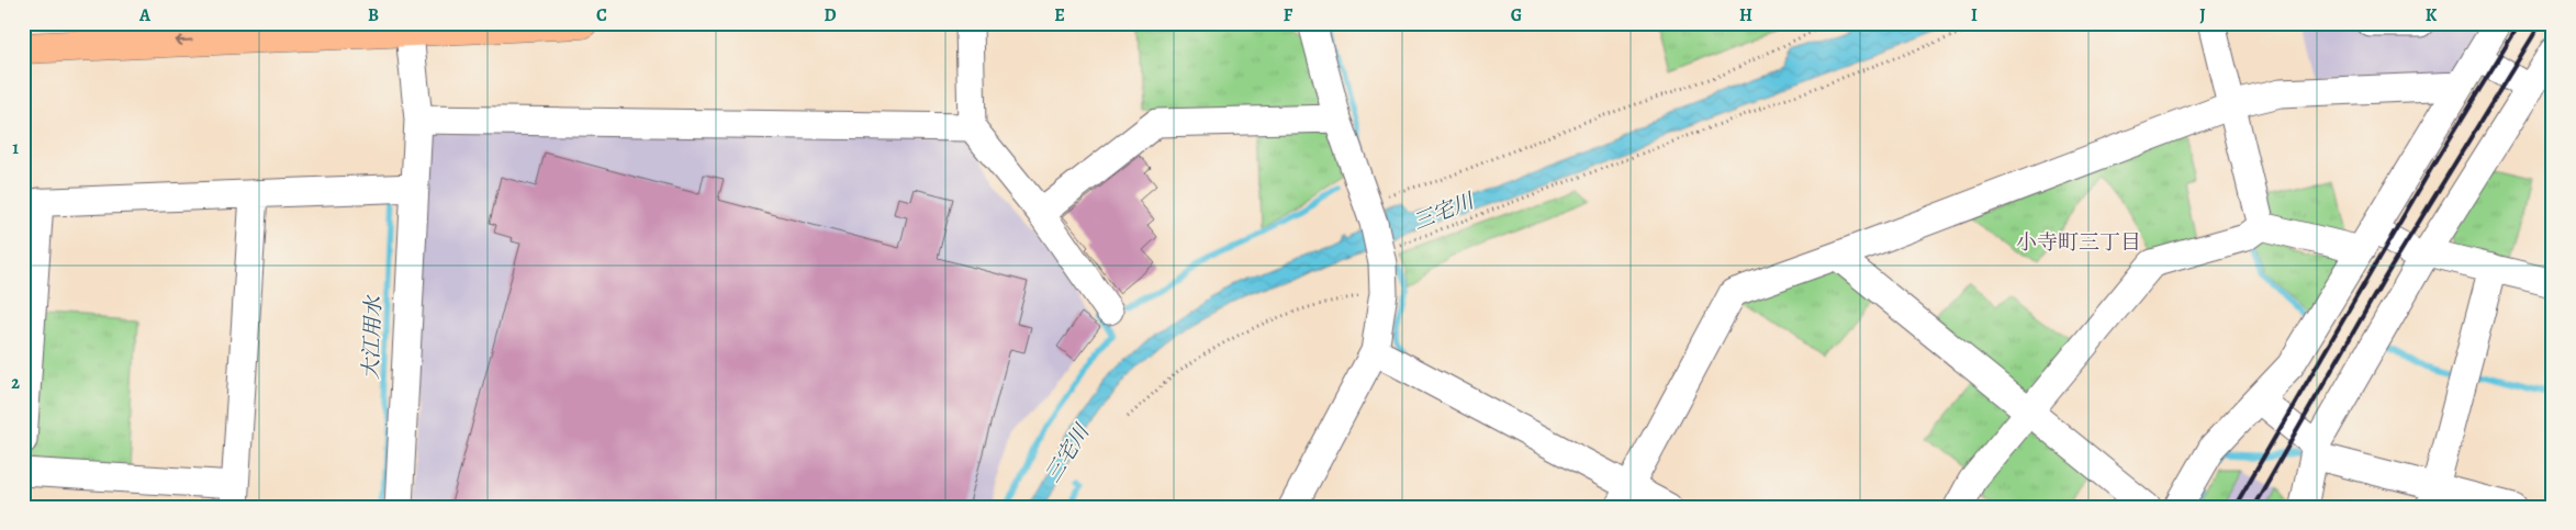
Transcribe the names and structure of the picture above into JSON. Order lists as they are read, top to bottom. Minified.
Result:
{"districts":["小寺町三丁目"],"water":["三宅川","大江用水"],"grid":{"columns":["A","B","C","D","E","F","G","H","I","J","K"],"rows":["1","2"]}}
